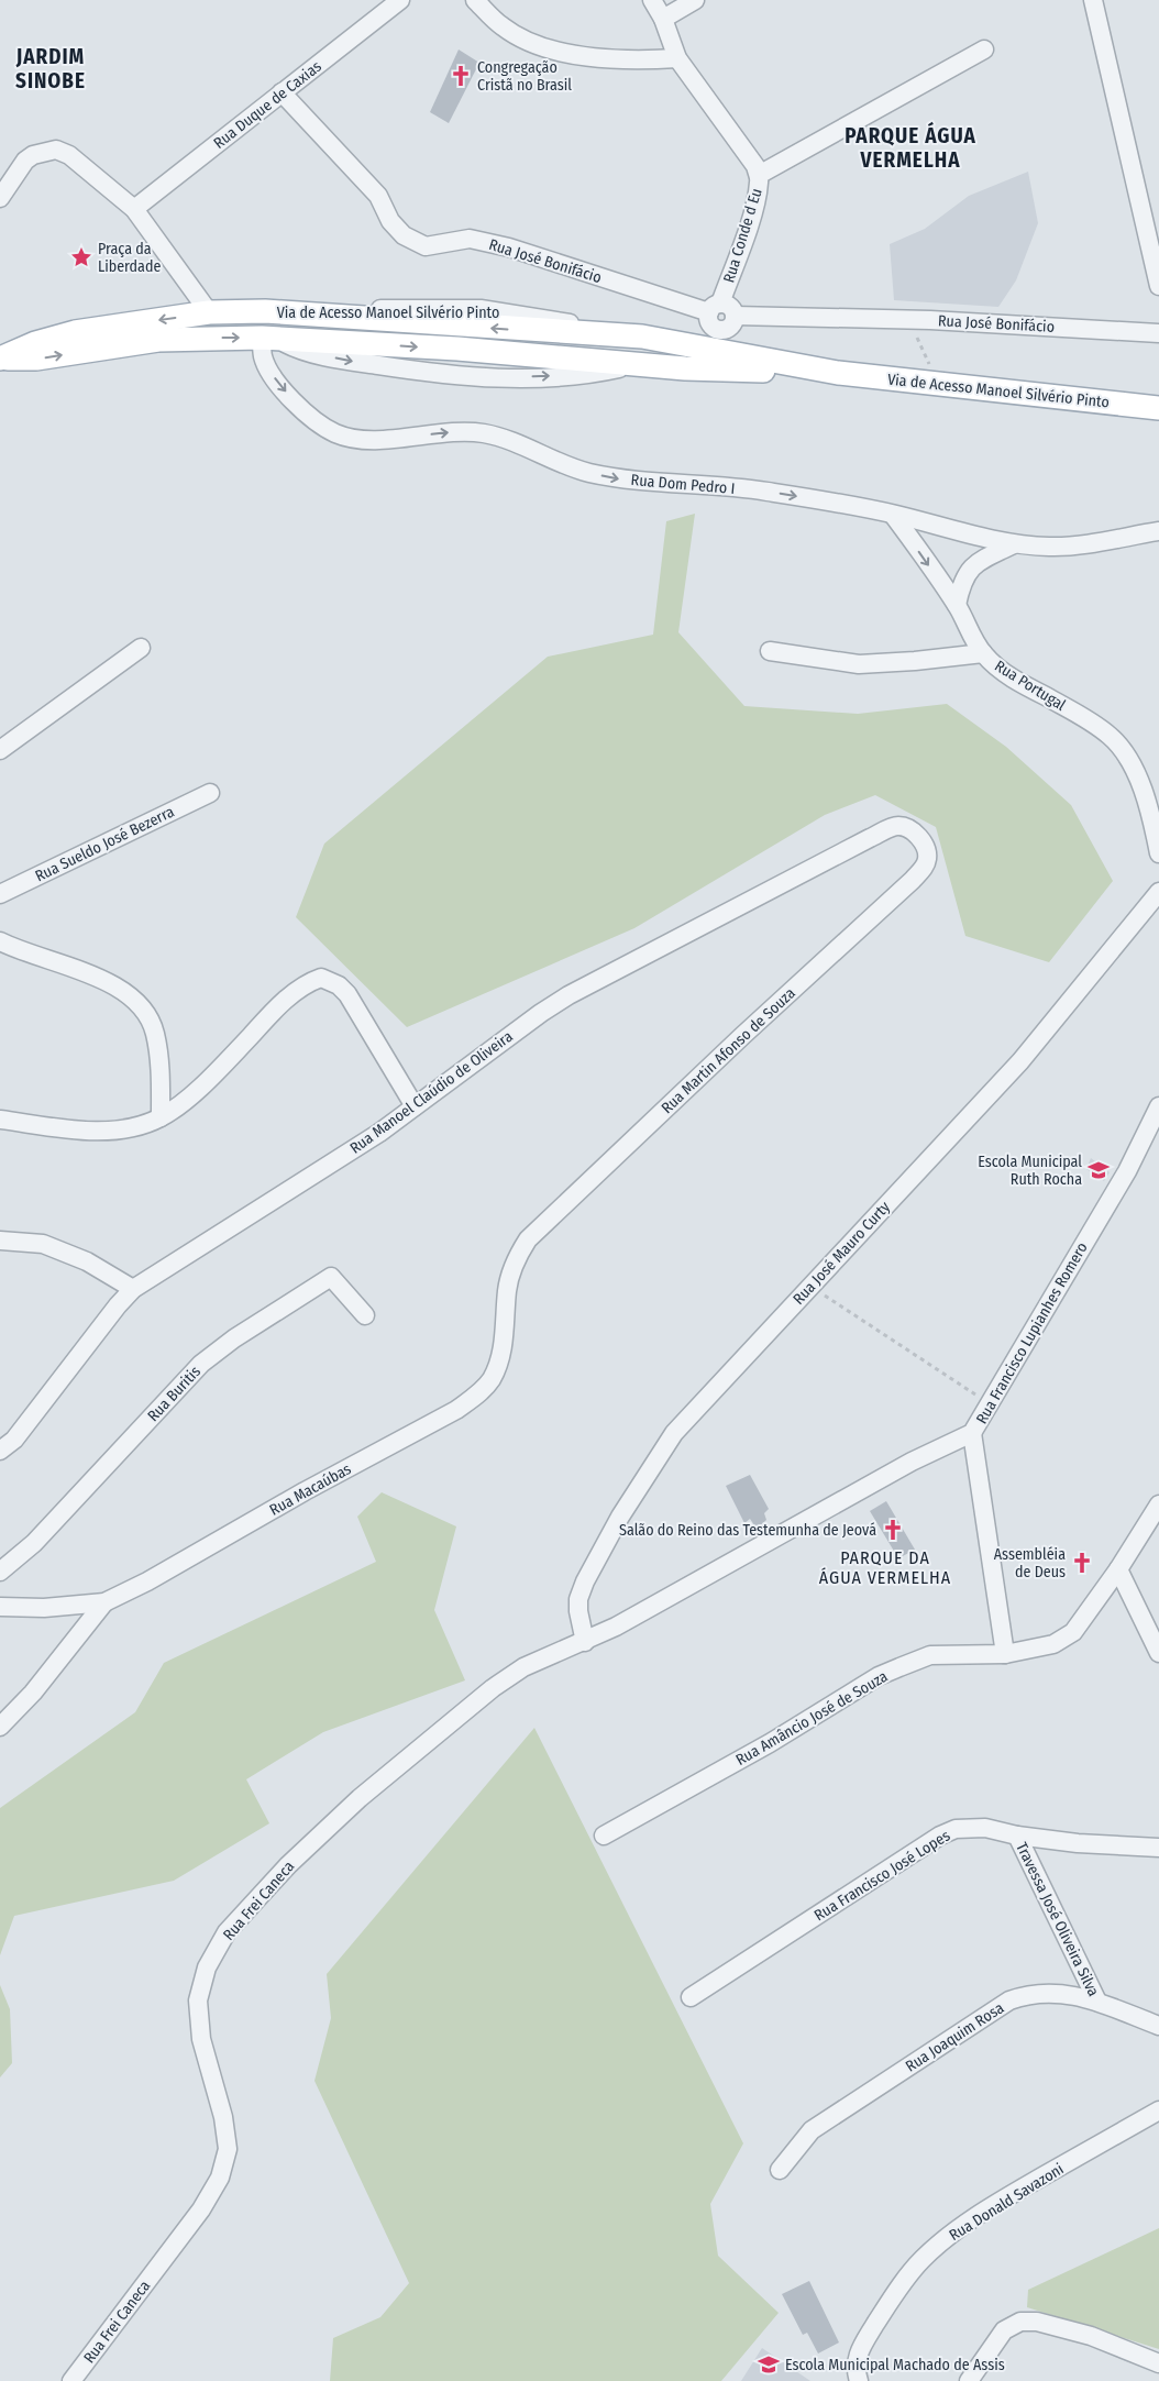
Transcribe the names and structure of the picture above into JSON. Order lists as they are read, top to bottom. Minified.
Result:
{"streets":{"main road":["Via de Acesso Manoel Silvério Pinto"],"street":["Rua Duque de Caxias","Rua Conde d Eu","Rua José Bonifácio","Rua Dom Pedro I","Rua Portugal","Rua Sueldo José Bezerra","Rua Martin Afonso de Souza","Rua Manoel Claúdio de Oliveira","Rua José Mauro Curty","Rua Francisco Lupianhes Romero","Rua Buritis","Rua Macaúbas","Rua Amâncio José de Souza","Rua Francisco José Lopes","Rua Frei Caneca","Travessa José Oliveira Silva","Rua Joaquim Rosa","Rua Donald Savazoni"]},"crossings":[["Rua Duque de Caxias","Rua José Bonifácio"],["Rua Conde d Eu","Rua José Bonifácio"],["Rua Conde d Eu","Via de Acesso Manoel Silvério Pinto"],["Via de Acesso Manoel Silvério Pinto","Rua Dom Pedro I"],["Rua Dom Pedro I","Rua Portugal"],["Rua Martin Afonso de Souza","Rua Manoel Claúdio de Oliveira"],["Rua Martin Afonso de Souza","Rua Macaúbas"],["Rua José Mauro Curty","Rua Francisco Lupianhes Romero"],["Rua José Mauro Curty","Rua Frei Caneca"],["Rua Francisco Lupianhes Romero","Rua Frei Caneca"],["Rua Francisco José Lopes","Travessa José Oliveira Silva"],["Travessa José Oliveira Silva","Rua Joaquim Rosa"]],"one_way":["Rua Dom Pedro I"],"districts":["JARDIM SINOBE","PARQUE ÁGUA VERMELHA","PARQUE DA ÁGUA VERMELHA"],"places":{"church":["Congregação Cristã no Brasil","Salão do Reino das Testemunha de Jeová","Assembléia de Deus"],"place":["Praça da Liberdade"],"school or university":["Escola Municipal Ruth Rocha","Escola Municipal Machado de Assis"]}}
